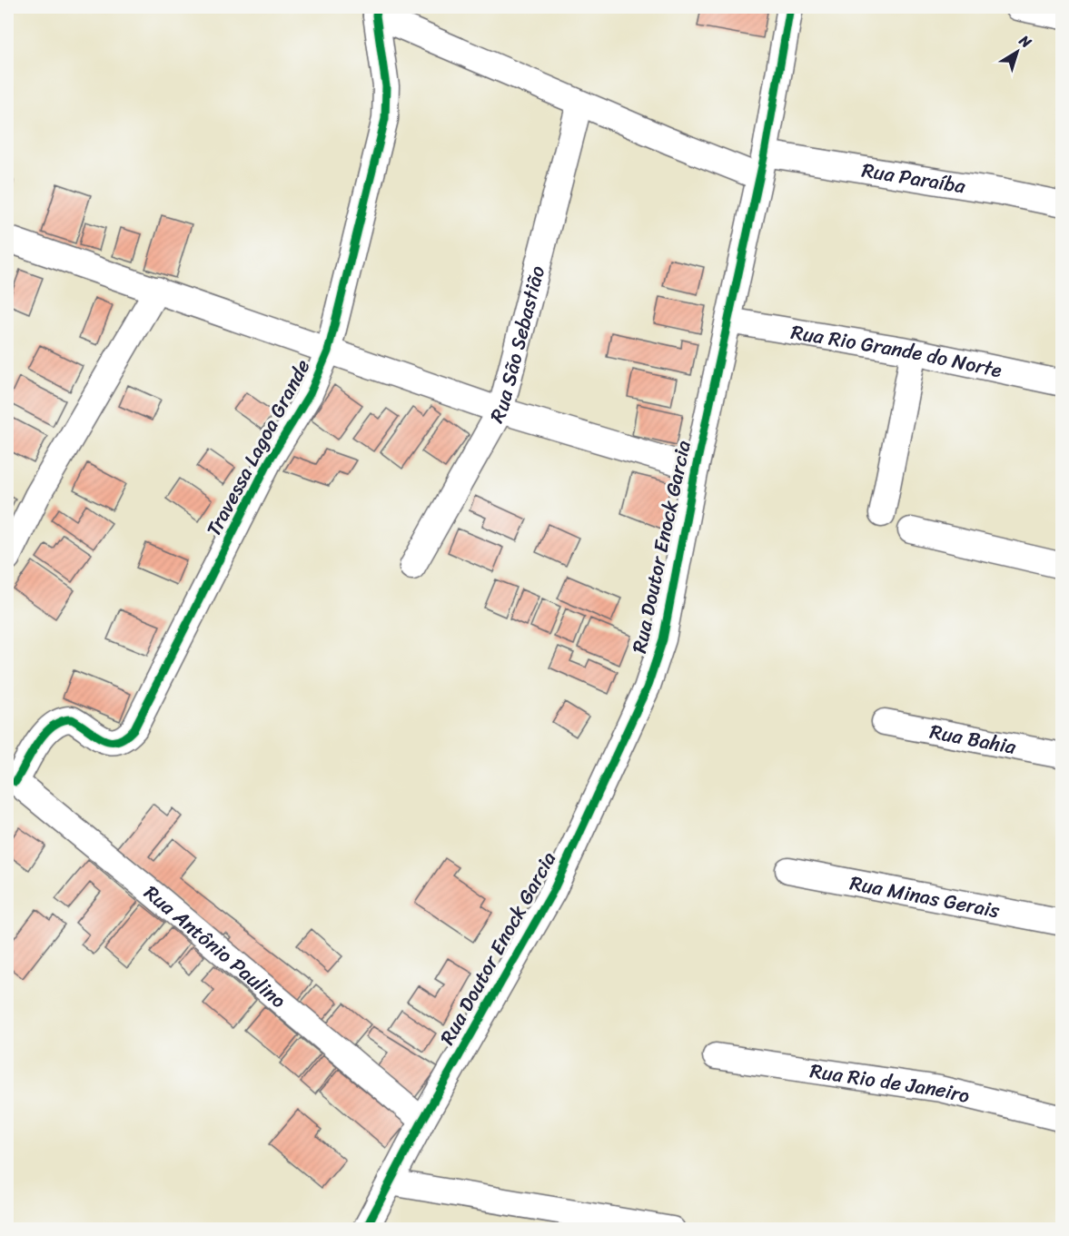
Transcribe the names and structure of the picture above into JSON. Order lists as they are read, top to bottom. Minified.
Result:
{"streets":{"street":["Rua Paraíba","Rua São Sebastião","Rua Rio Grande do Norte","Travessa Lagoa Grande","Rua Doutor Enock Garcia","Rua Bahia","Rua Minas Gerais","Rua Antônio Paulino","Rua Rio de Janeiro"]},"crossings":[["Rua Paraíba","Rua São Sebastião"],["Rua Paraíba","Travessa Lagoa Grande"],["Rua Paraíba","Rua Doutor Enock Garcia"],["Rua Rio Grande do Norte","Rua Doutor Enock Garcia"],["Travessa Lagoa Grande","Rua Antônio Paulino"],["Rua Doutor Enock Garcia","Rua Antônio Paulino"]],"north":"top right"}
